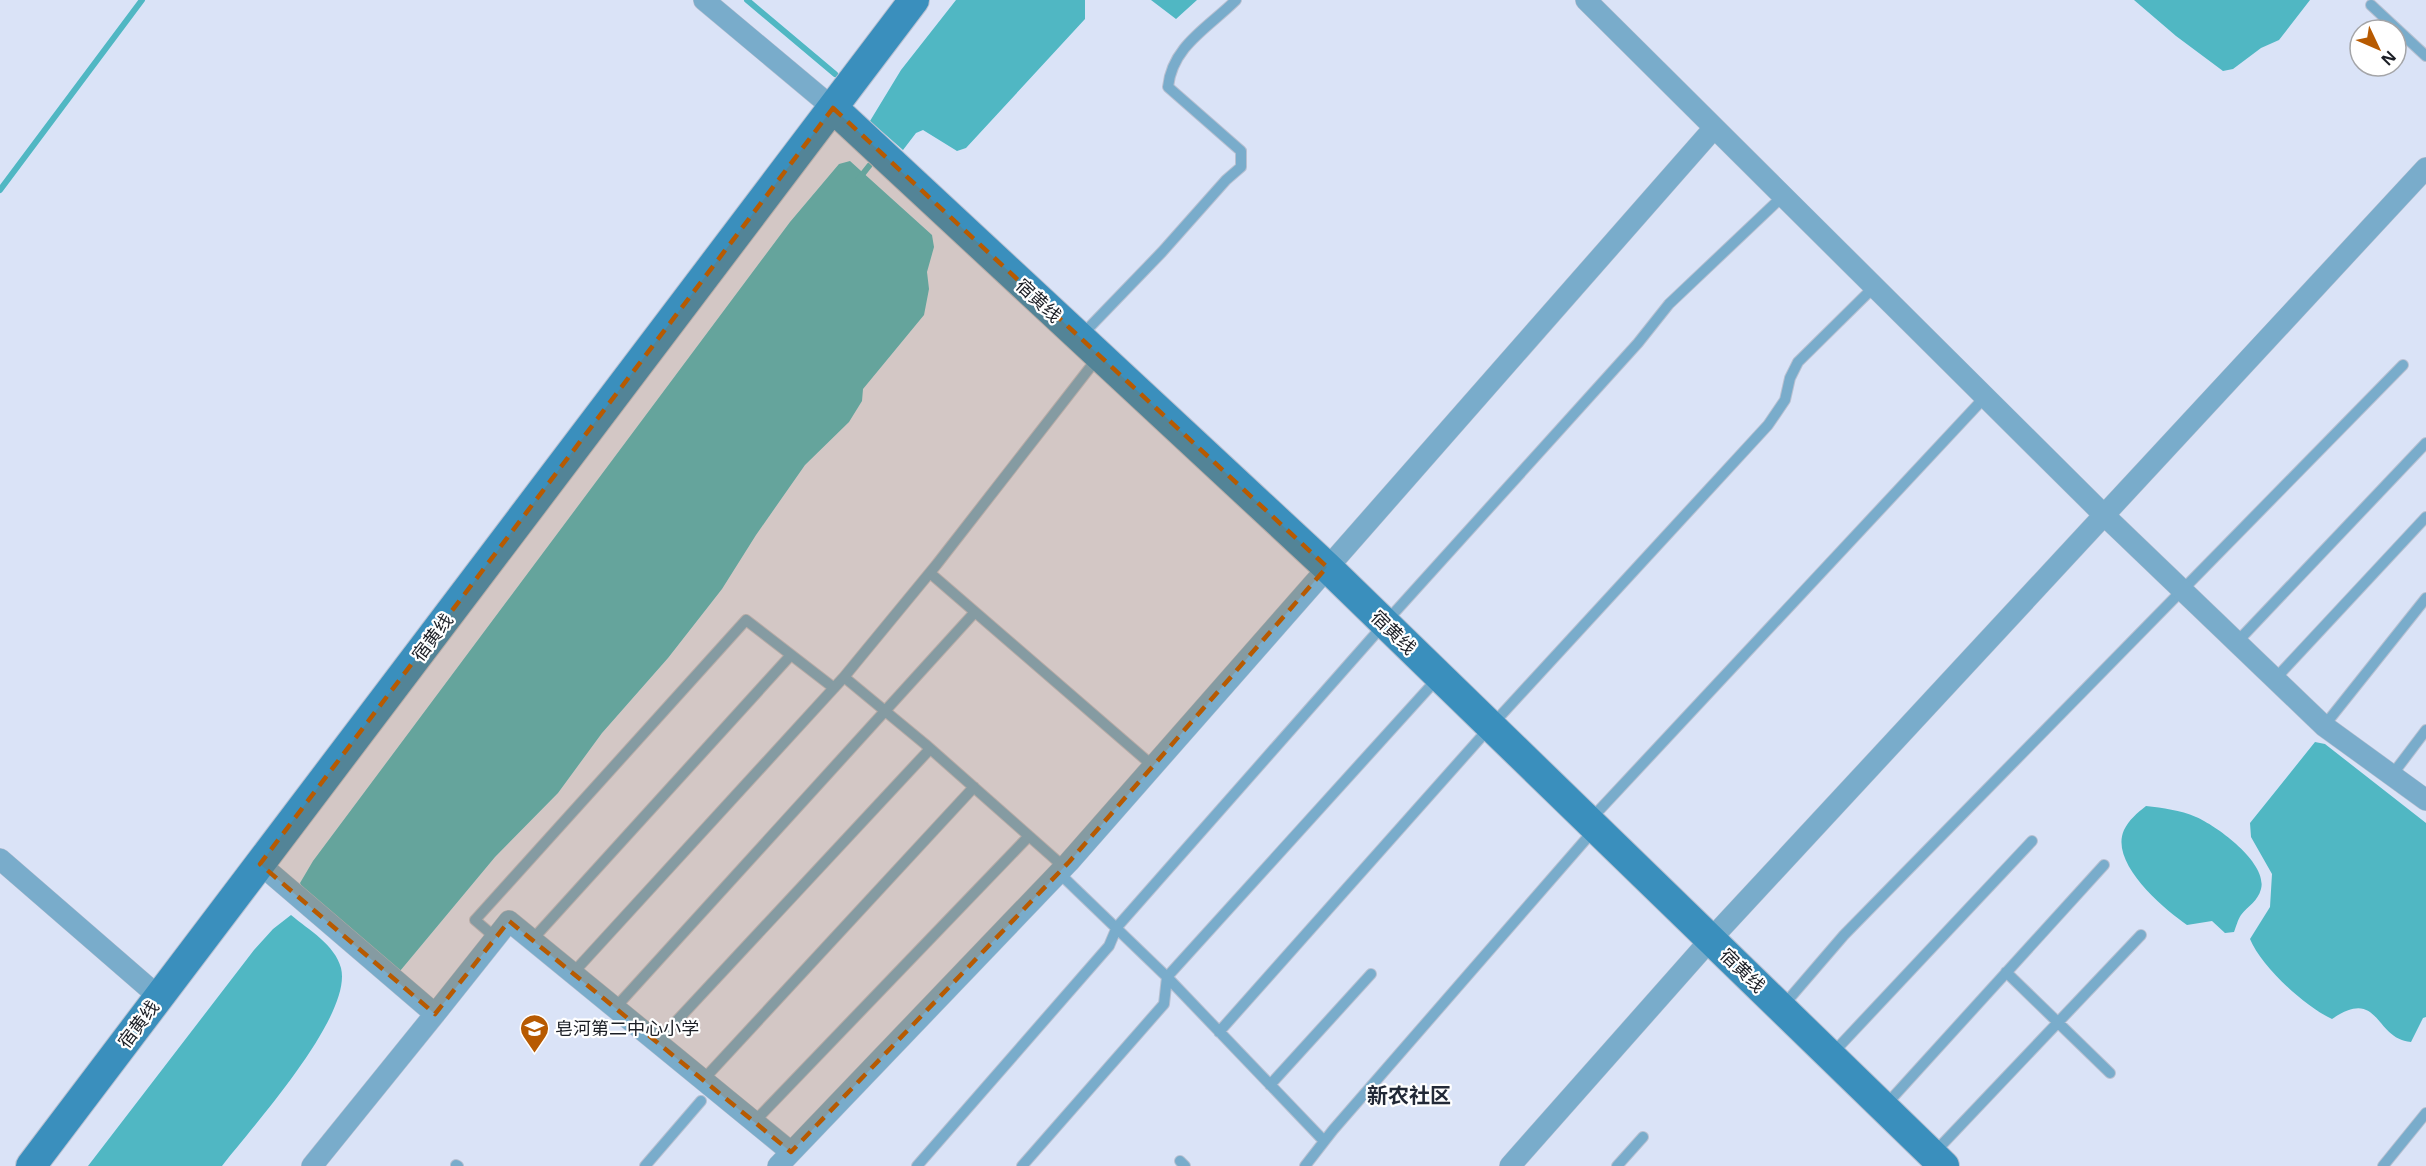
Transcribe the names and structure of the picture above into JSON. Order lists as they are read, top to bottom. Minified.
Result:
{"streets":{"main road":["宿黄线"]},"districts":["新农社区"],"places":{"school or university":["皂河第二中心小学"]},"north":"bottom right"}
